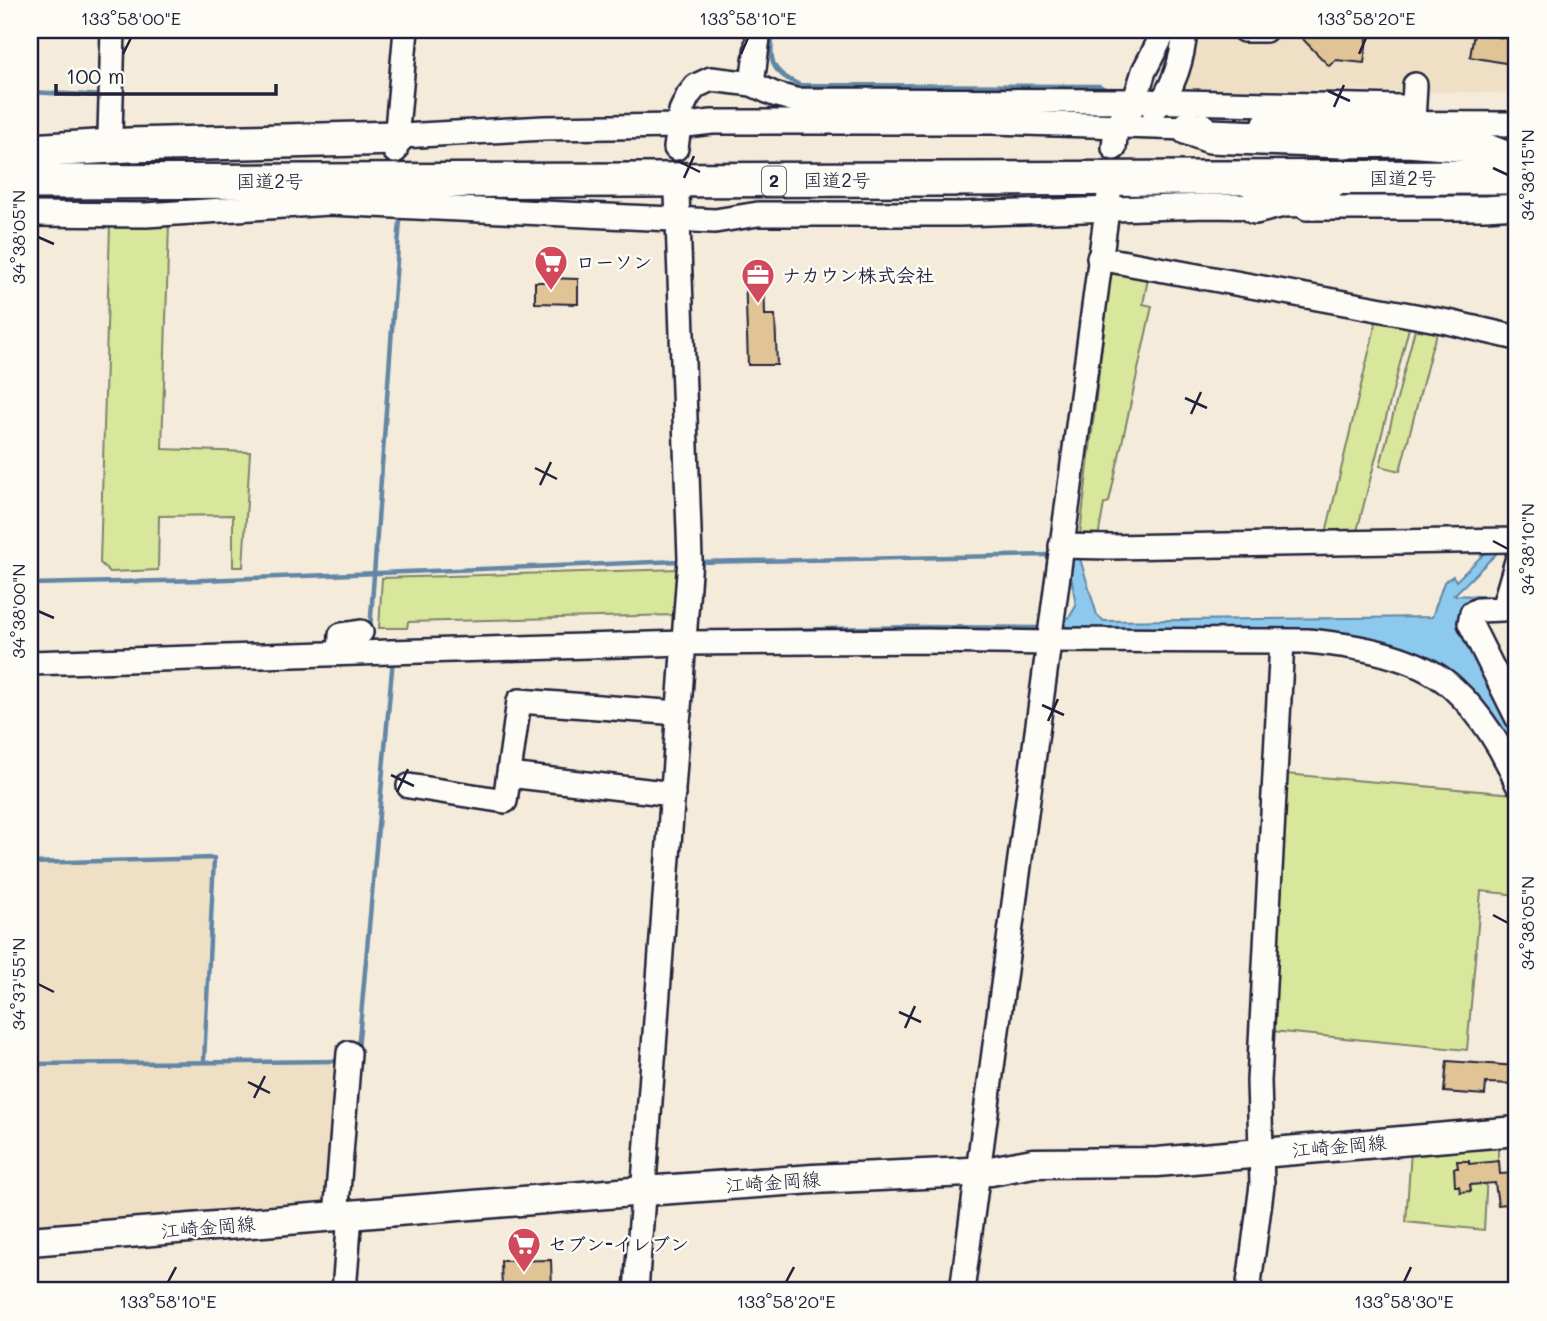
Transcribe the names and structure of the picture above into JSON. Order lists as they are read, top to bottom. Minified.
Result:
{"streets":{"highway":["国道2号","2"],"main road":["江崎金岡線"]},"places":{"supermarket":["ローソン","セブン-イレブン"],"office":["ナカウン株式会社"]},"scale_bar":"100 m","coordinates":["133°58'00\"E","133°58'10\"E","133°58'20\"E","34°38'15\"N","34°38'05\"N","34°38'10\"N","34°38'00\"N","34°37'55\"N","133°58'30\"E"]}
